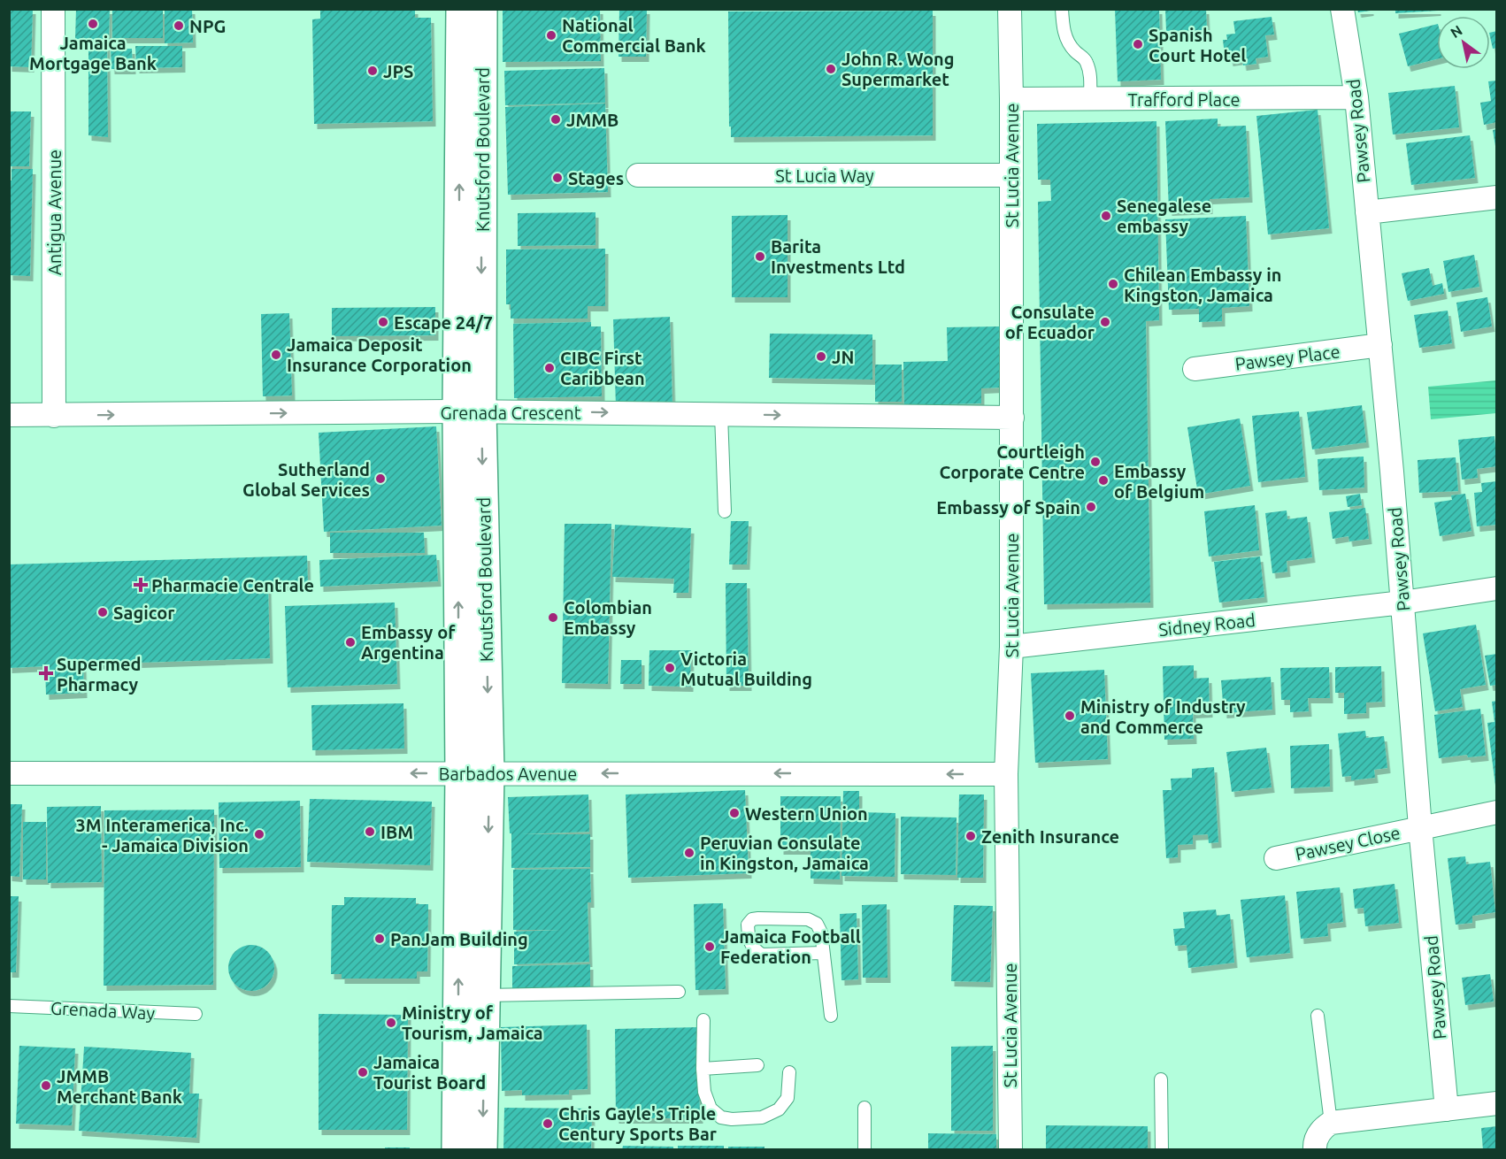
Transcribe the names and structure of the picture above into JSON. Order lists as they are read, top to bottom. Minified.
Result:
{"streets":{"main road":["Knutsford Boulevard"],"street":["Trafford Place","Pawsey Road","St Lucia Avenue","St Lucia Way","Antigua Avenue","Pawsey Place","Grenada Crescent","Sidney Road","Barbados Avenue","Pawsey Close"],"lane":["Grenada Way"]},"crossings":[["Trafford Place","Pawsey Road"],["Trafford Place","St Lucia Avenue"],["Pawsey Road","Pawsey Place"],["Pawsey Road","Sidney Road"],["Pawsey Road","Pawsey Close"],["Knutsford Boulevard","Grenada Crescent"],["Knutsford Boulevard","Barbados Avenue"],["St Lucia Avenue","St Lucia Way"],["St Lucia Avenue","Grenada Crescent"],["St Lucia Avenue","Sidney Road"],["St Lucia Avenue","Barbados Avenue"],["Antigua Avenue","Grenada Crescent"]],"one_way":["Grenada Crescent","Barbados Avenue"],"places":{"other":["Jamaica Mortgage Bank","NPG","National Commercial Bank","Spanish Court Hotel","John R. Wong Supermarket","JPS","JMMB","Stages","Senegalese embassy","Barita Investments Ltd","Chilean Embassy in Kingston, Jamaica","Escape 24/7","Consulate of Ecuador","Jamaica Deposit Insurance Corporation","JN","CIBC First Caribbean","Courtleigh Corporate Centre","Sutherland Global Services","Embassy of Belgium","Embassy of Spain","Sagicor","Colombian Embassy","Embassy of Argentina","Victoria Mutual Building","Ministry of Industry and Commerce","Western Union","IBM","3M Interamerica, Inc. - Jamaica Division","Zenith Insurance","Peruvian Consulate in Kingston, Jamaica","PanJam Building","Jamaica Football Federation","Ministry of Tourism, Jamaica","Jamaica Tourist Board","JMMB Merchant Bank","Chris Gayle's Triple Century Sports Bar"],"health":["Pharmacie Centrale","Supermed Pharmacy"]},"north":"top left"}
